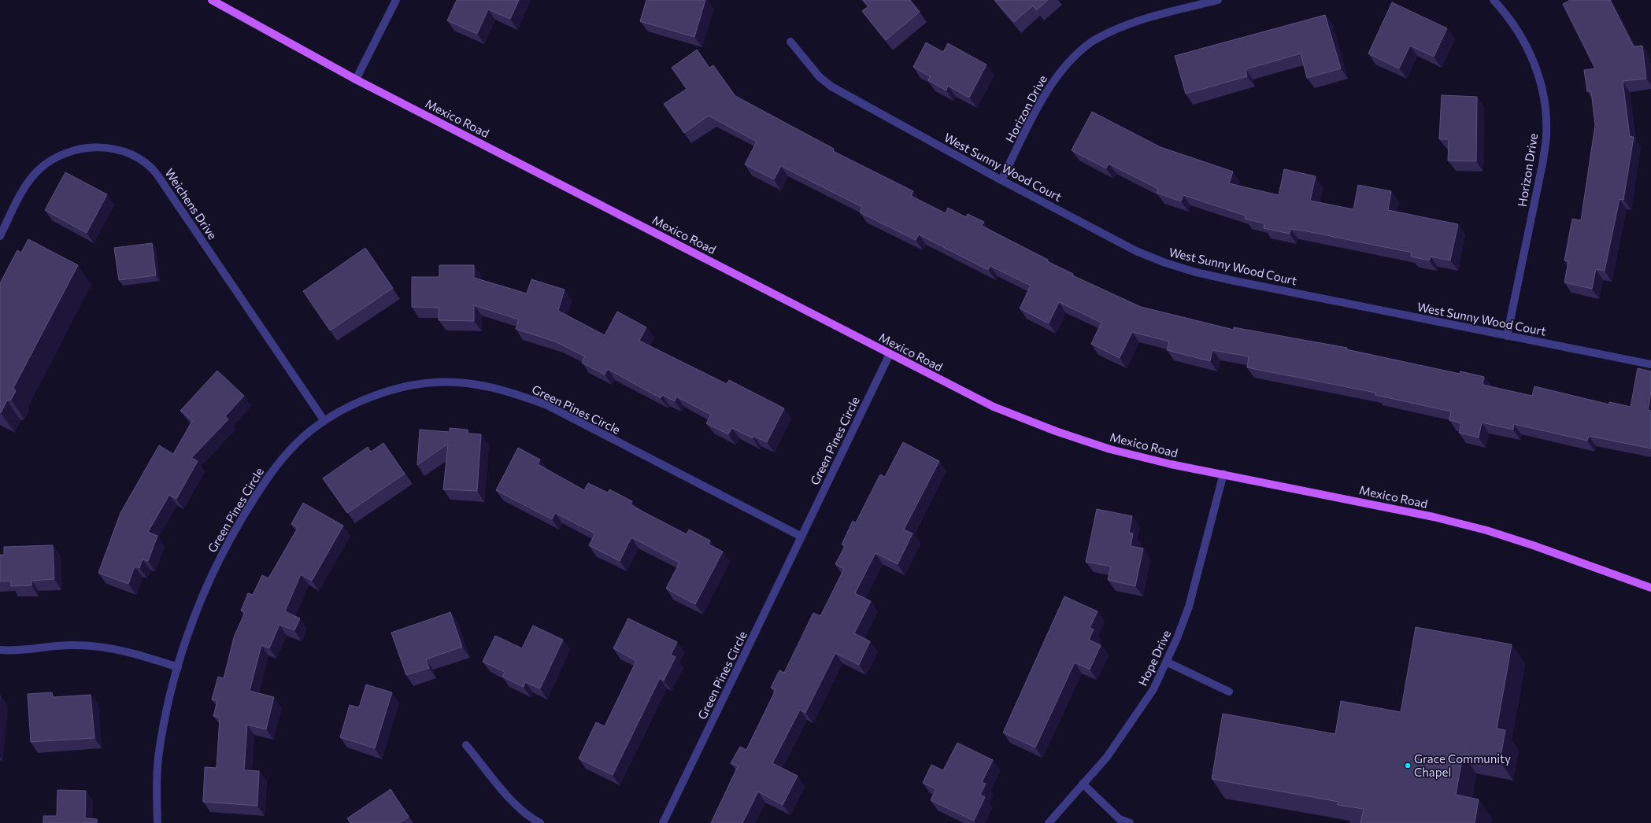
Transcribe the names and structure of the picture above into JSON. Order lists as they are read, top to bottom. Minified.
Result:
{"streets":{"main road":["Mexico Road"],"street":["Horizon Drive","West Sunny Wood Court","Weichens Drive","Green Pines Circle","Hope Drive"]},"crossings":[["Horizon Drive","West Sunny Wood Court"],["Mexico Road","Green Pines Circle"],["Mexico Road","Hope Drive"],["Weichens Drive","Green Pines Circle"]],"places":["Grace Community Chapel"]}
